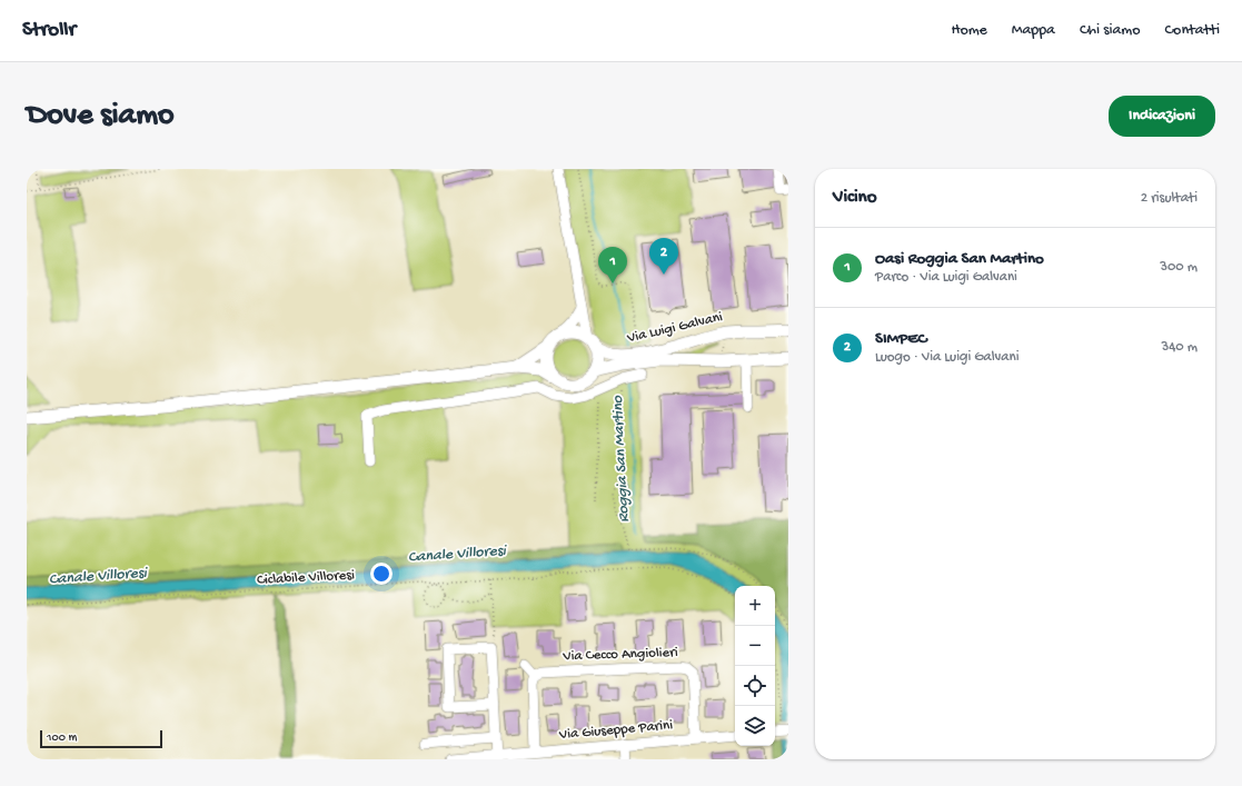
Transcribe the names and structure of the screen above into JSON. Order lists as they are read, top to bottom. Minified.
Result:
{"streets":{"main road":["Via Luigi Galvani"],"street":["Via Cecco Angiolieri","Via Giuseppe Parini"],"path":["Ciclabile Villoresi"]},"crossings":[["Via Cecco Angiolieri","Via Giuseppe Parini"]],"water":["Roggia San Martino","Canale Villoresi"],"scale_bar":"100 m","page":{"header":"Strollr","nav":["Home","Mappa","Chi siamo","Contatti"],"buttons":"Indicazioni","title":"Dove siamo","heading":["Vicino","2 risultati"],"list":[{"mark":"1","name":"Oasi Roggia San Martino","note":"Parco · Via Luigi Galvani","value":"300 m"},{"mark":"2","name":"SIMPEC","note":"Luogo · Via Luigi Galvani","value":"340 m"}],"pins":["2","1"],"map_buttons":["+","−"],"scale":"100 m"}}
